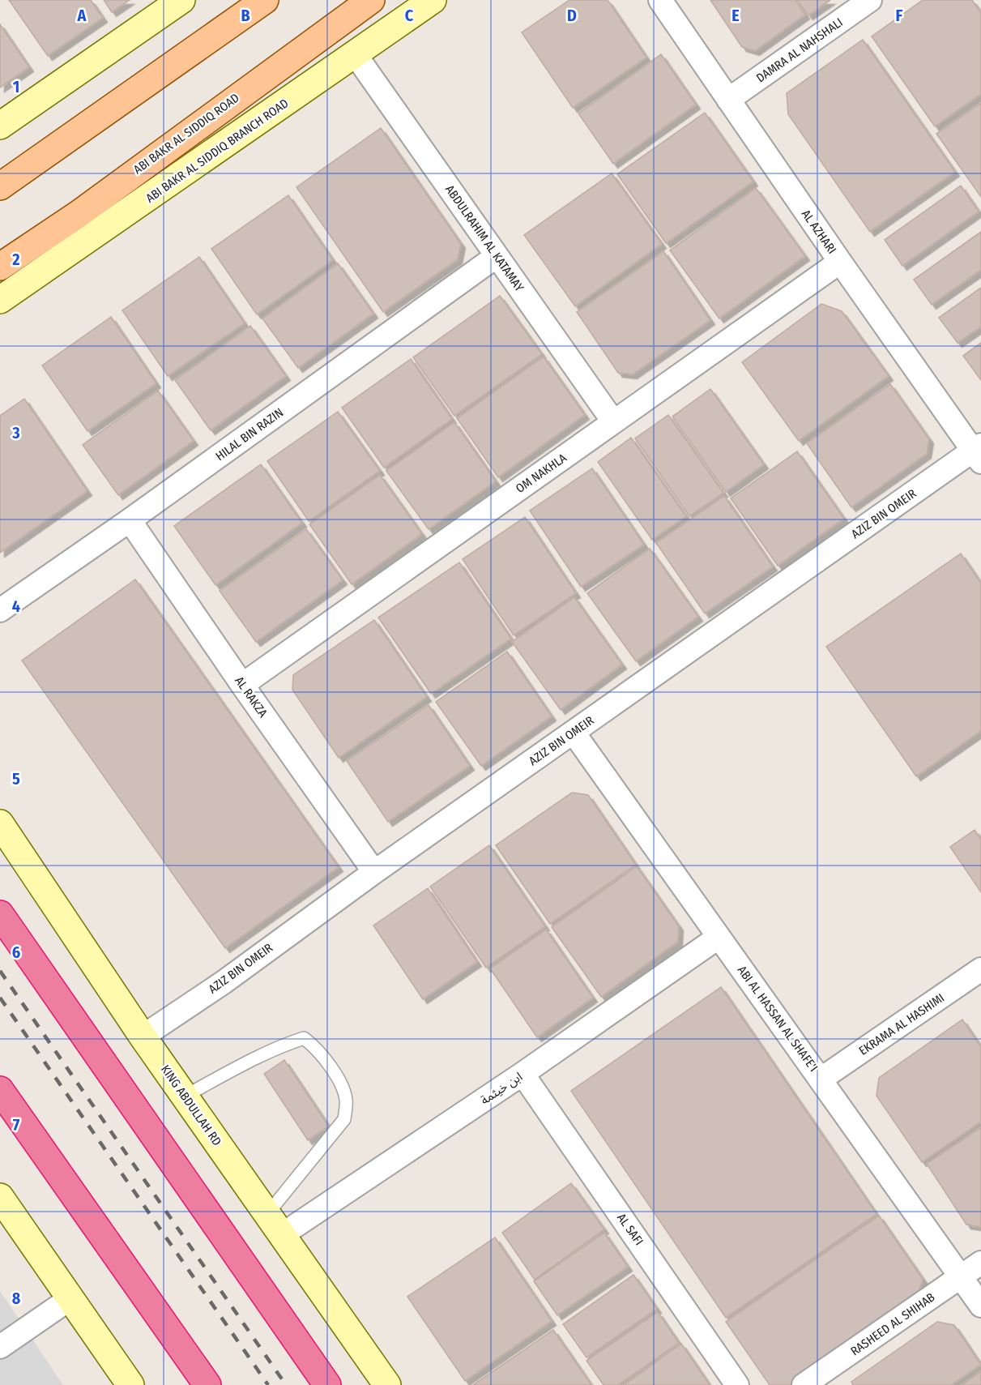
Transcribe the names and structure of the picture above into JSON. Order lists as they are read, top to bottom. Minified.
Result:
{"streets":{"main road":["ABI BAKR AL SIDDIQ ROAD","ABI BAKR AL SIDDIQ BRANCH ROAD","KING ABDULLAH RD"],"street":["DAMRA AL NAHSHALI","AL AZHARI","ABDULRAHIM AL KATAMAY","HILAL BIN RAZIN","OM NAKHLA","AZIZ BIN OMEIR","AL RAKZA","ABI AL HASSAN AL SHAFE'I","EKRAMA AL HASHIMI","ابن خيثمة","AL SAFI","RASHEED AL SHIHAB"]},"crossings":[["DAMRA AL NAHSHALI","AL AZHARI"],["ABI BAKR AL SIDDIQ BRANCH ROAD","ABDULRAHIM AL KATAMAY"],["AL AZHARI","OM NAKHLA"],["AL AZHARI","AZIZ BIN OMEIR"],["ABDULRAHIM AL KATAMAY","HILAL BIN RAZIN"],["ABDULRAHIM AL KATAMAY","OM NAKHLA"],["HILAL BIN RAZIN","AL RAKZA"],["OM NAKHLA","AL RAKZA"],["AZIZ BIN OMEIR","AL RAKZA"],["AZIZ BIN OMEIR","ABI AL HASSAN AL SHAFE'I"],["AZIZ BIN OMEIR","KING ABDULLAH RD"],["ABI AL HASSAN AL SHAFE'I","EKRAMA AL HASHIMI"],["ABI AL HASSAN AL SHAFE'I","ابن خيثمة"],["ABI AL HASSAN AL SHAFE'I","RASHEED AL SHIHAB"],["ابن خيثمة","KING ABDULLAH RD"],["ابن خيثمة","AL SAFI"]],"grid":{"columns":["A","B","C","D","E","F"],"rows":["1","2","3","4","5","6","7","8"]}}
